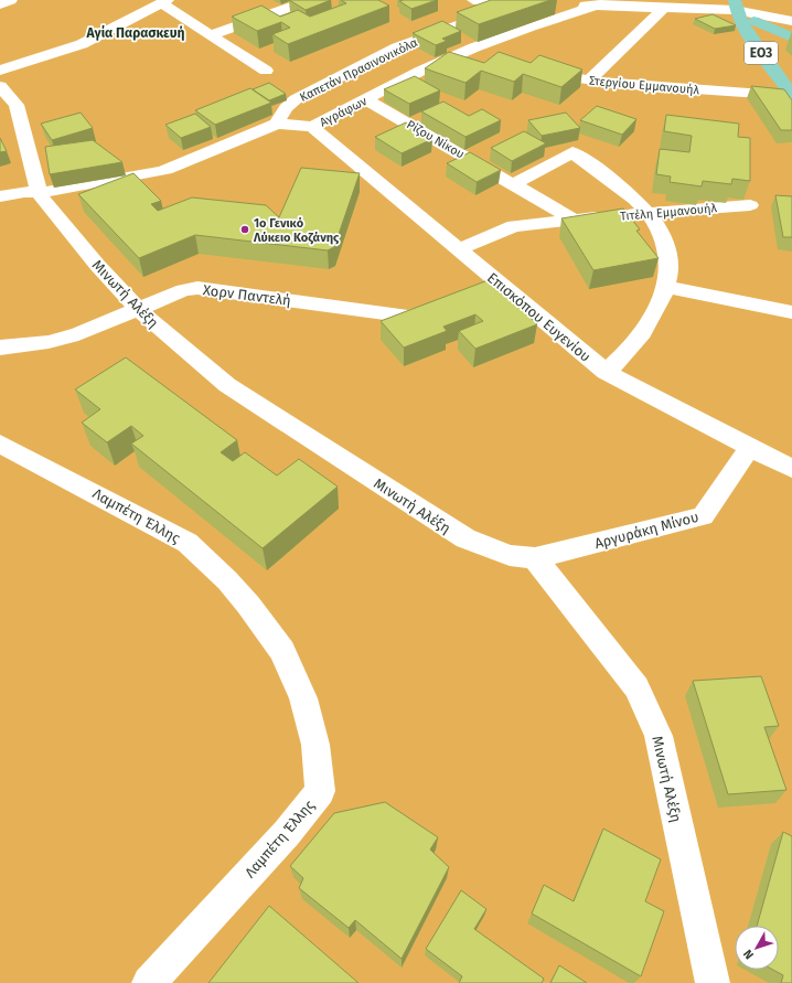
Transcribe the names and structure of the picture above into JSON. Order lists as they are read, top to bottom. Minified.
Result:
{"streets":{"main road":["ΕΟ3"],"street":["Καπετάν Πρασινονικόλα","Στεργίου Εμμανουήλ","Αγράφων","Ρίζου Νίκου","Τιτέλη Εμμανουήλ","Μινωτή Αλέξη","Χορν Παντελή","Επισκόπου Ευγενίου","Λαμπέτη Έλλης","Αργυράκη Μίνου"]},"crossings":[["ΕΟ3","Στεργίου Εμμανουήλ"],["Καπετάν Πρασινονικόλα","Αγράφων"],["Αγράφων","Ρίζου Νίκου"],["Αγράφων","Μινωτή Αλέξη"],["Αγράφων","Επισκόπου Ευγενίου"],["Ρίζου Νίκου","Τιτέλη Εμμανουήλ"],["Τιτέλη Εμμανουήλ","Επισκόπου Ευγενίου"],["Μινωτή Αλέξη","Χορν Παντελή"],["Μινωτή Αλέξη","Αργυράκη Μίνου"],["Επισκόπου Ευγενίου","Αργυράκη Μίνου"]],"districts":["Αγία Παρασκευή"],"places":["1ο Γενικό Λύκειο Κοζάνης"],"north":"bottom left"}
